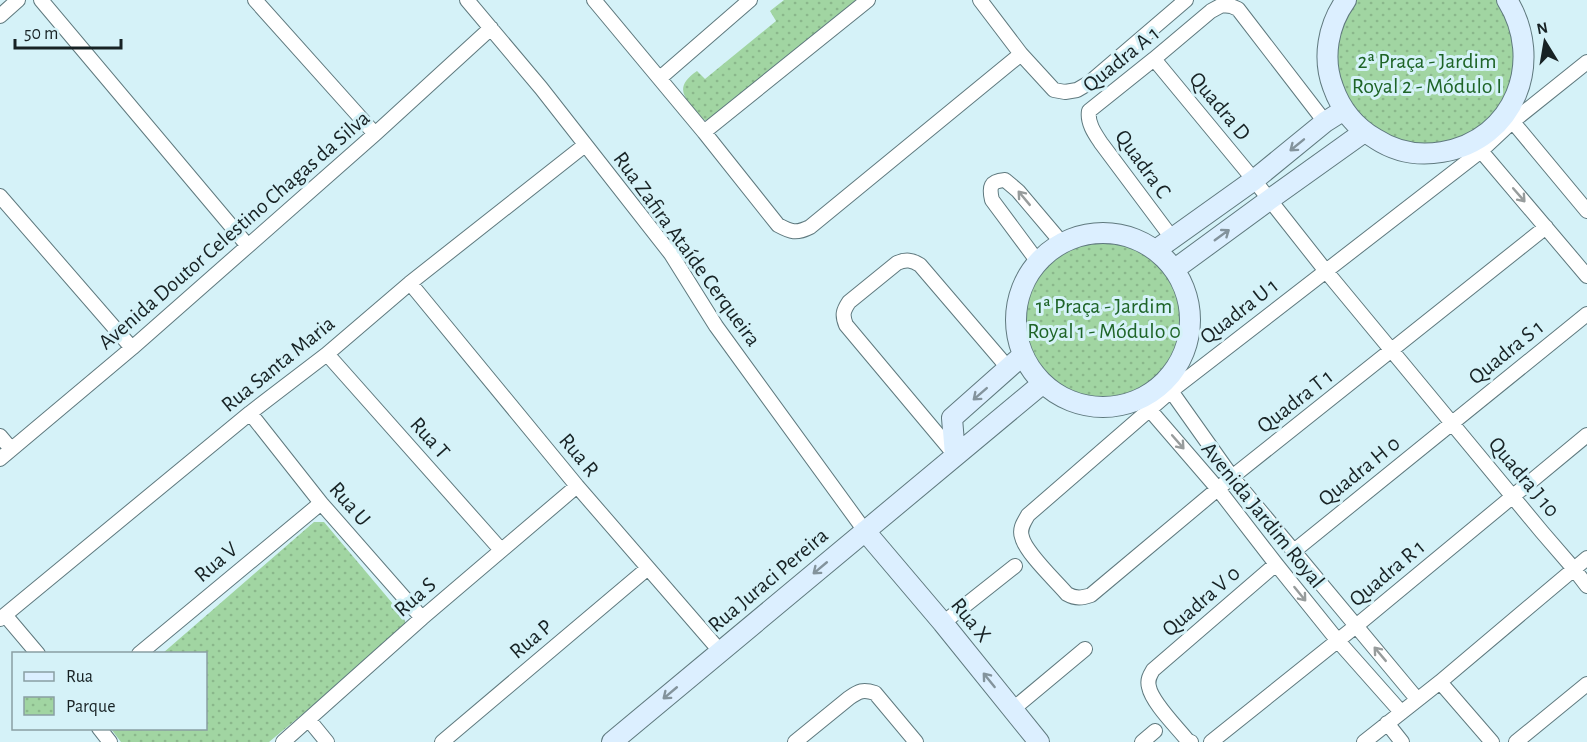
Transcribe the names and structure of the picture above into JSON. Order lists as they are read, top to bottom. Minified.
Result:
{"streets":{"street":["Quadra A 1","Quadra D","Quadra C","Avenida Doutor Celestino Chagas da Silva","Rua Zafira Ataíde Cerqueira","Quadra U 1","Quadra S 1","Rua Santa Maria","Quadra T 1","Rua T","Rua R","Quadra H 0","Quadra J 10","Rua U","Avenida Jardim Royal","Rua V","Quadra R 1","Rua Juraci Pereira","Rua S","Quadra V 0","Rua X","Rua P"]},"crossings":[["Quadra A 1","Quadra D"],["Quadra A 1","Quadra C"],["Quadra D","Quadra U 1"],["Quadra D","Quadra J 10"],["Avenida Doutor Celestino Chagas da Silva","Rua Zafira Ataíde Cerqueira"],["Rua Zafira Ataíde Cerqueira","Rua Santa Maria"],["Rua Zafira Ataíde Cerqueira","Rua Juraci Pereira"],["Rua Zafira Ataíde Cerqueira","Rua X"],["Quadra U 1","Quadra T 1"],["Quadra U 1","Quadra J 10"],["Quadra U 1","Avenida Jardim Royal"],["Quadra U 1","Rua Juraci Pereira"],["Quadra S 1","Quadra H 0"],["Quadra S 1","Quadra J 10"],["Rua Santa Maria","Rua T"],["Rua Santa Maria","Rua R"],["Rua Santa Maria","Rua U"],["Quadra T 1","Quadra J 10"],["Quadra T 1","Avenida Jardim Royal"],["Quadra T 1","Rua Juraci Pereira"],["Rua T","Rua S"],["Rua R","Rua Juraci Pereira"],["Rua R","Rua S"],["Rua R","Rua P"],["Quadra H 0","Quadra J 10"],["Quadra H 0","Avenida Jardim Royal"],["Quadra J 10","Quadra R 1"],["Rua U","Rua V"],["Rua U","Rua S"],["Avenida Jardim Royal","Quadra R 1"],["Avenida Jardim Royal","Rua Juraci Pereira"],["Avenida Jardim Royal","Quadra V 0"],["Rua Juraci Pereira","Rua X"]],"one_way":["Rua Juraci Pereira","Rua X"],"parks":["2ª Praça - Jardim Royal 2 - Módulo I","1ª Praça - Jardim Royal 1 - Módulo 0"],"legend":["Rua","Parque"],"scale_bar":"50 m","north":"top"}
